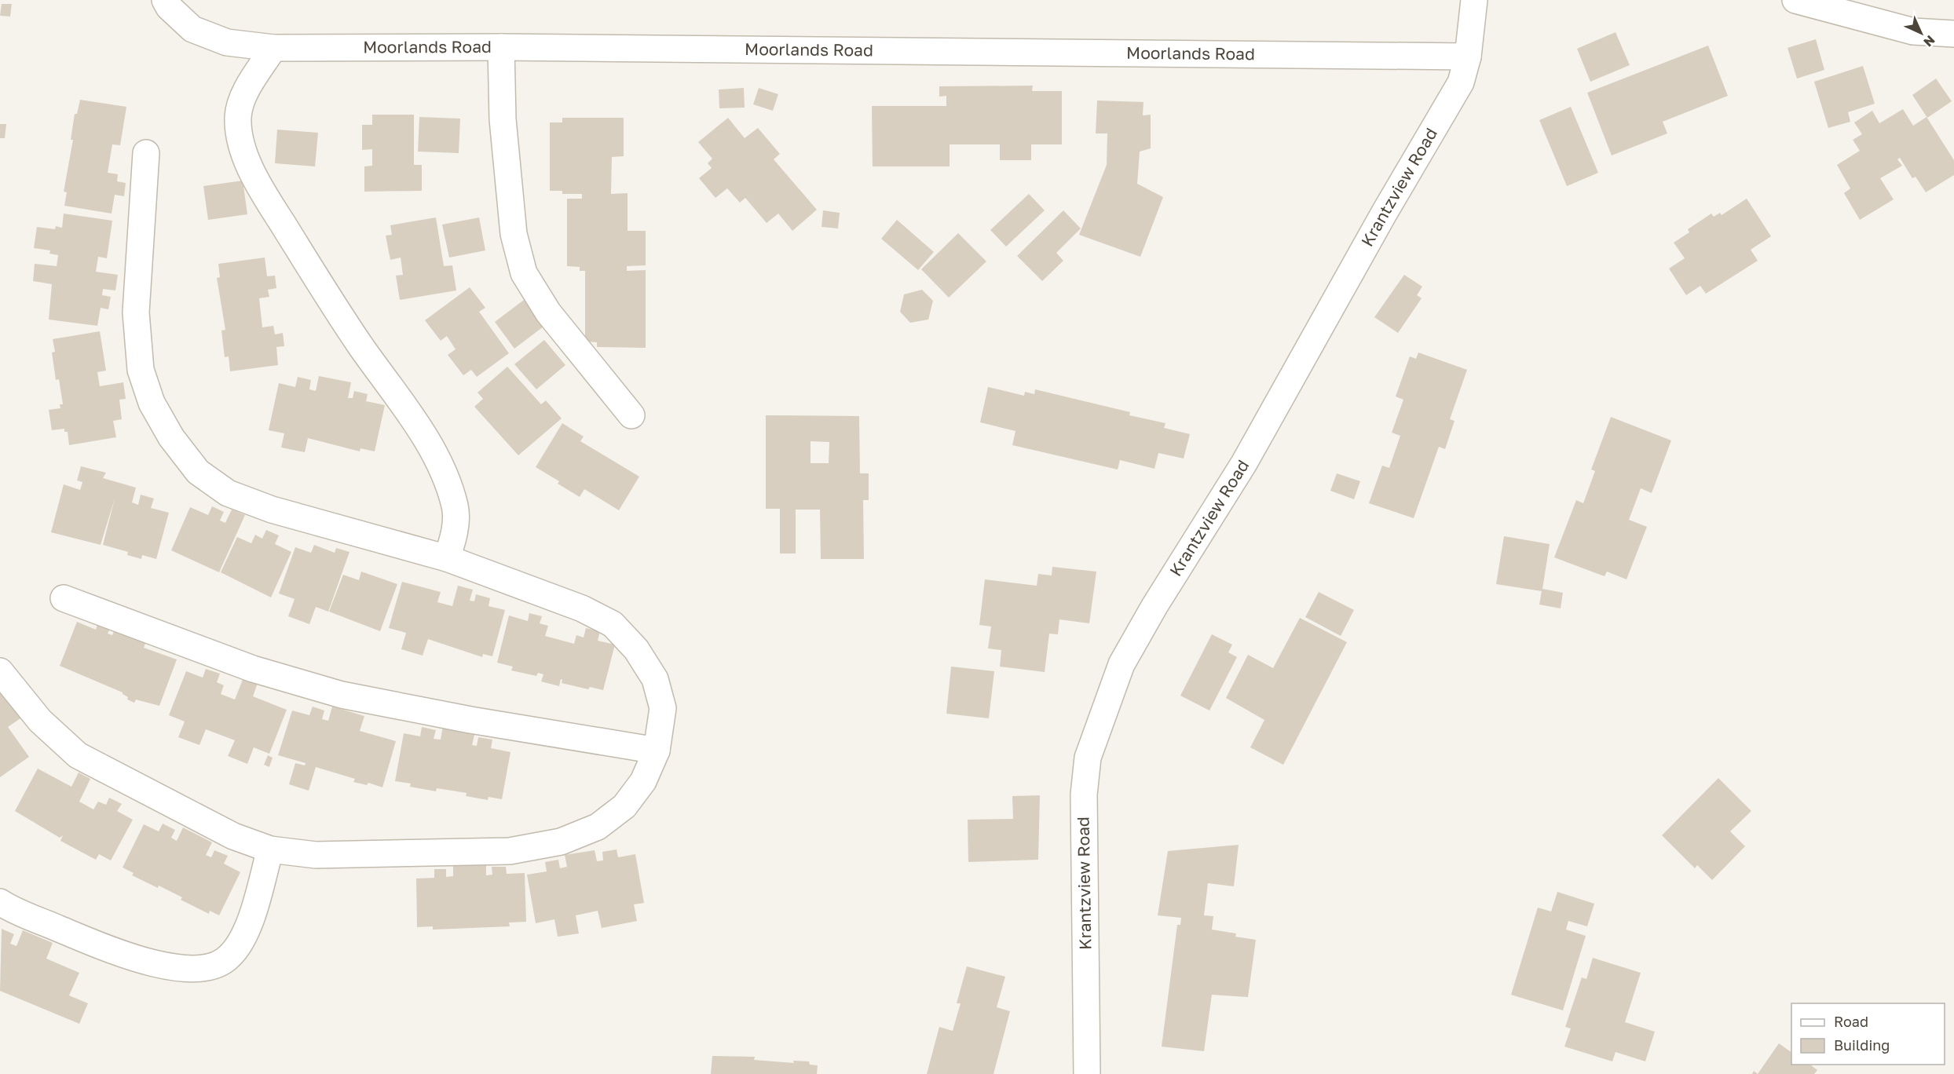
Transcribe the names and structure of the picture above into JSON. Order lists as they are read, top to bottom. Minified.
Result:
{"streets":{"street":["Moorlands Road","Krantzview Road"]},"crossings":[["Moorlands Road","Krantzview Road"]],"legend":["Road","Building"],"north":"bottom right"}
